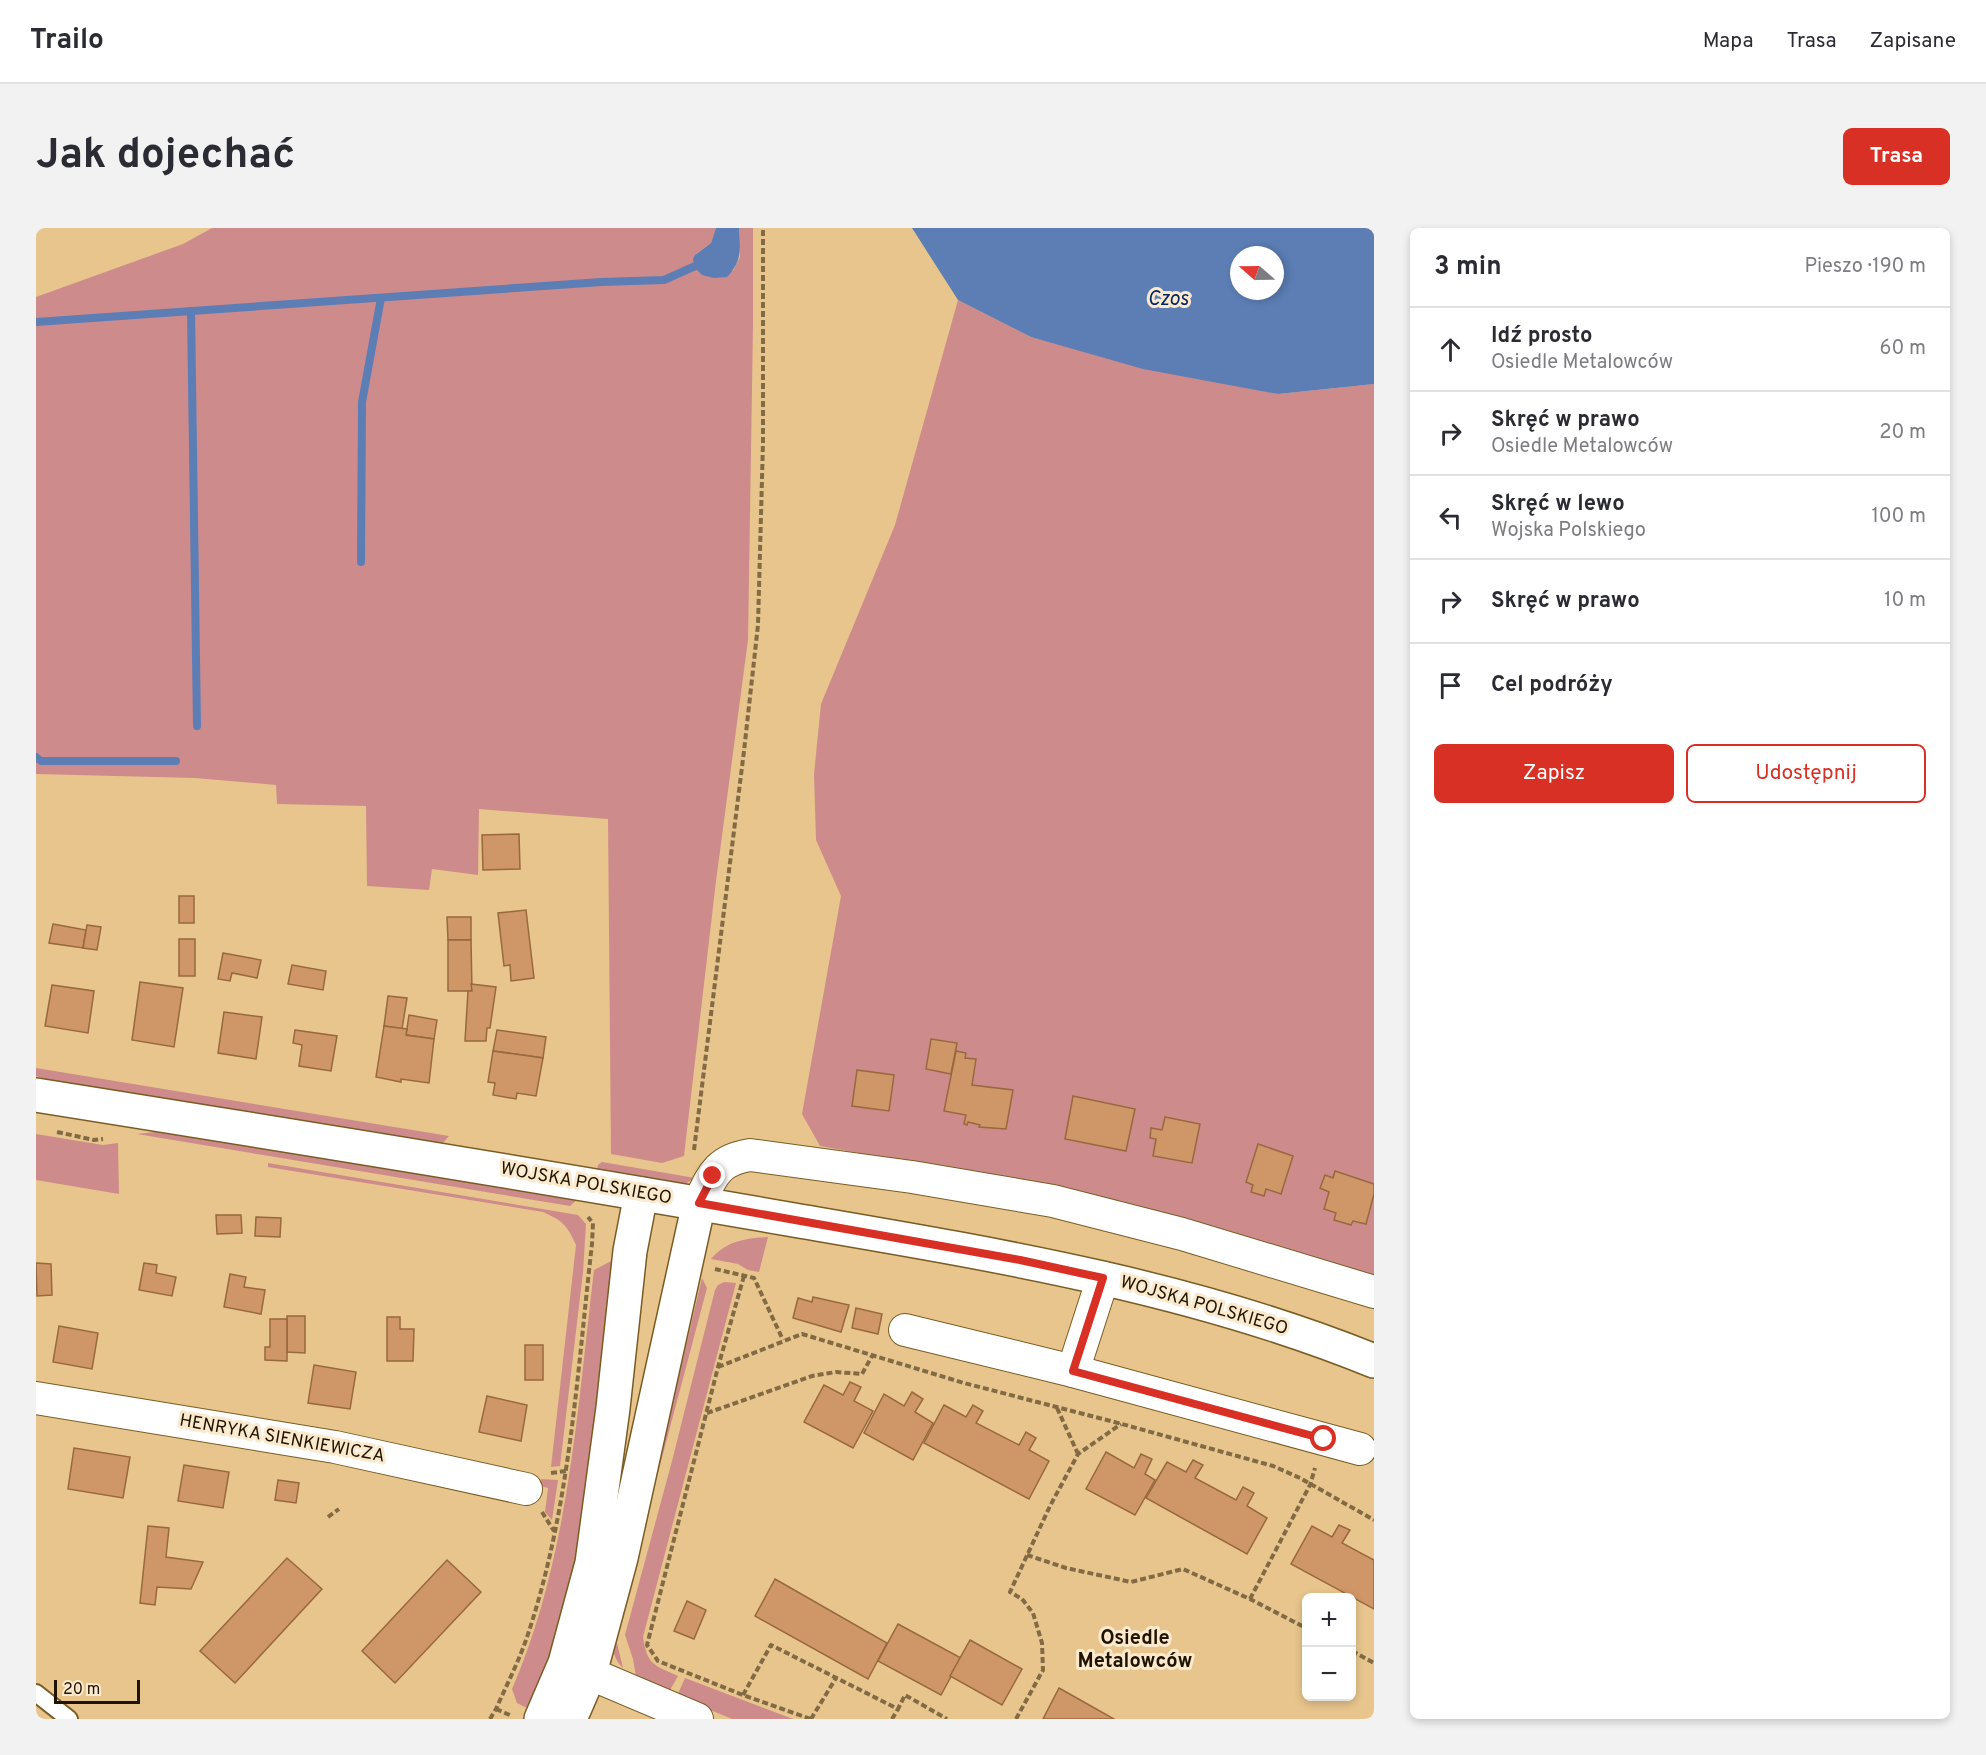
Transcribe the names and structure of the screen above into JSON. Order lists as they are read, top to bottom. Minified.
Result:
{"streets":{"street":["WOJSKA POLSKIEGO","HENRYKA SIENKIEWICZA"]},"districts":["Osiedle Metalowców"],"water":["Czos"],"scale_bar":"20 m","north":"left","page":{"header":"Trailo","nav":["Mapa","Trasa","Zapisane"],"buttons":["Trasa",["Zapisz","Udostępnij"]],"title":"Jak dojechać","heading":["3 min","Pieszo · 190 m"],"list":[["Idź prosto","Osiedle Metalowców","60 m"],["Skręć w prawo","Osiedle Metalowców","20 m"],["Skręć w lewo","Wojska Polskiego","100 m"],["Skręć w prawo","10 m"],"Cel podróży"],"map_buttons":["+","−"],"scale":"20 m"}}
